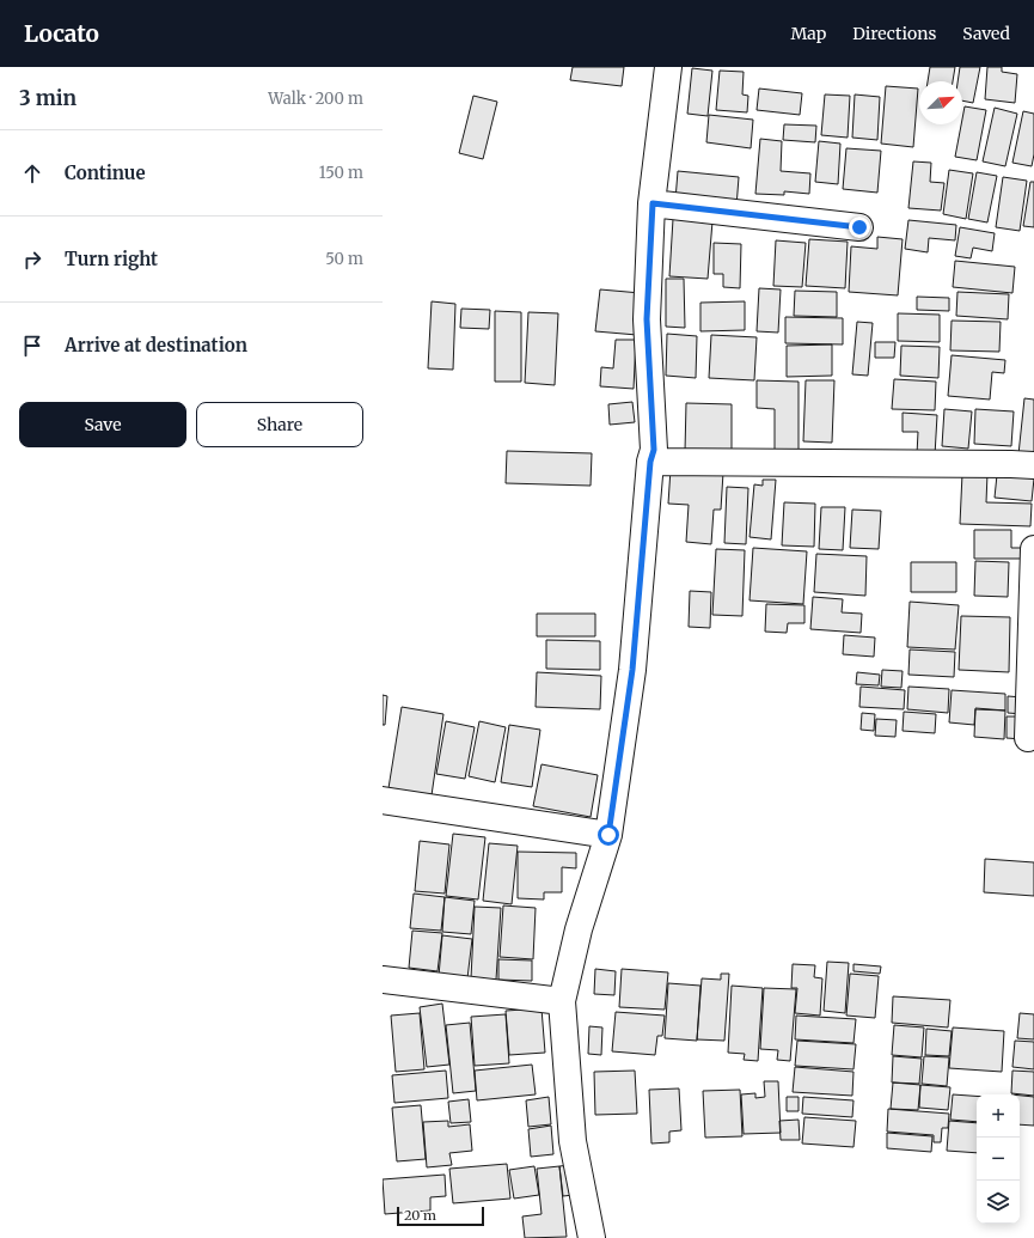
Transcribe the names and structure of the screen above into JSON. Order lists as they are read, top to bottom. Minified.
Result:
{"scale_bar":"20 m","north":"top right","page":{"header":"Locato","nav":["Map","Directions","Saved"],"heading":["3 min","Walk · 200 m"],"list":[["Continue","150 m"],["Turn right","50 m"],"Arrive at destination"],"buttons":["Save","Share"],"map_buttons":["+","−"],"scale":"20 m"}}
